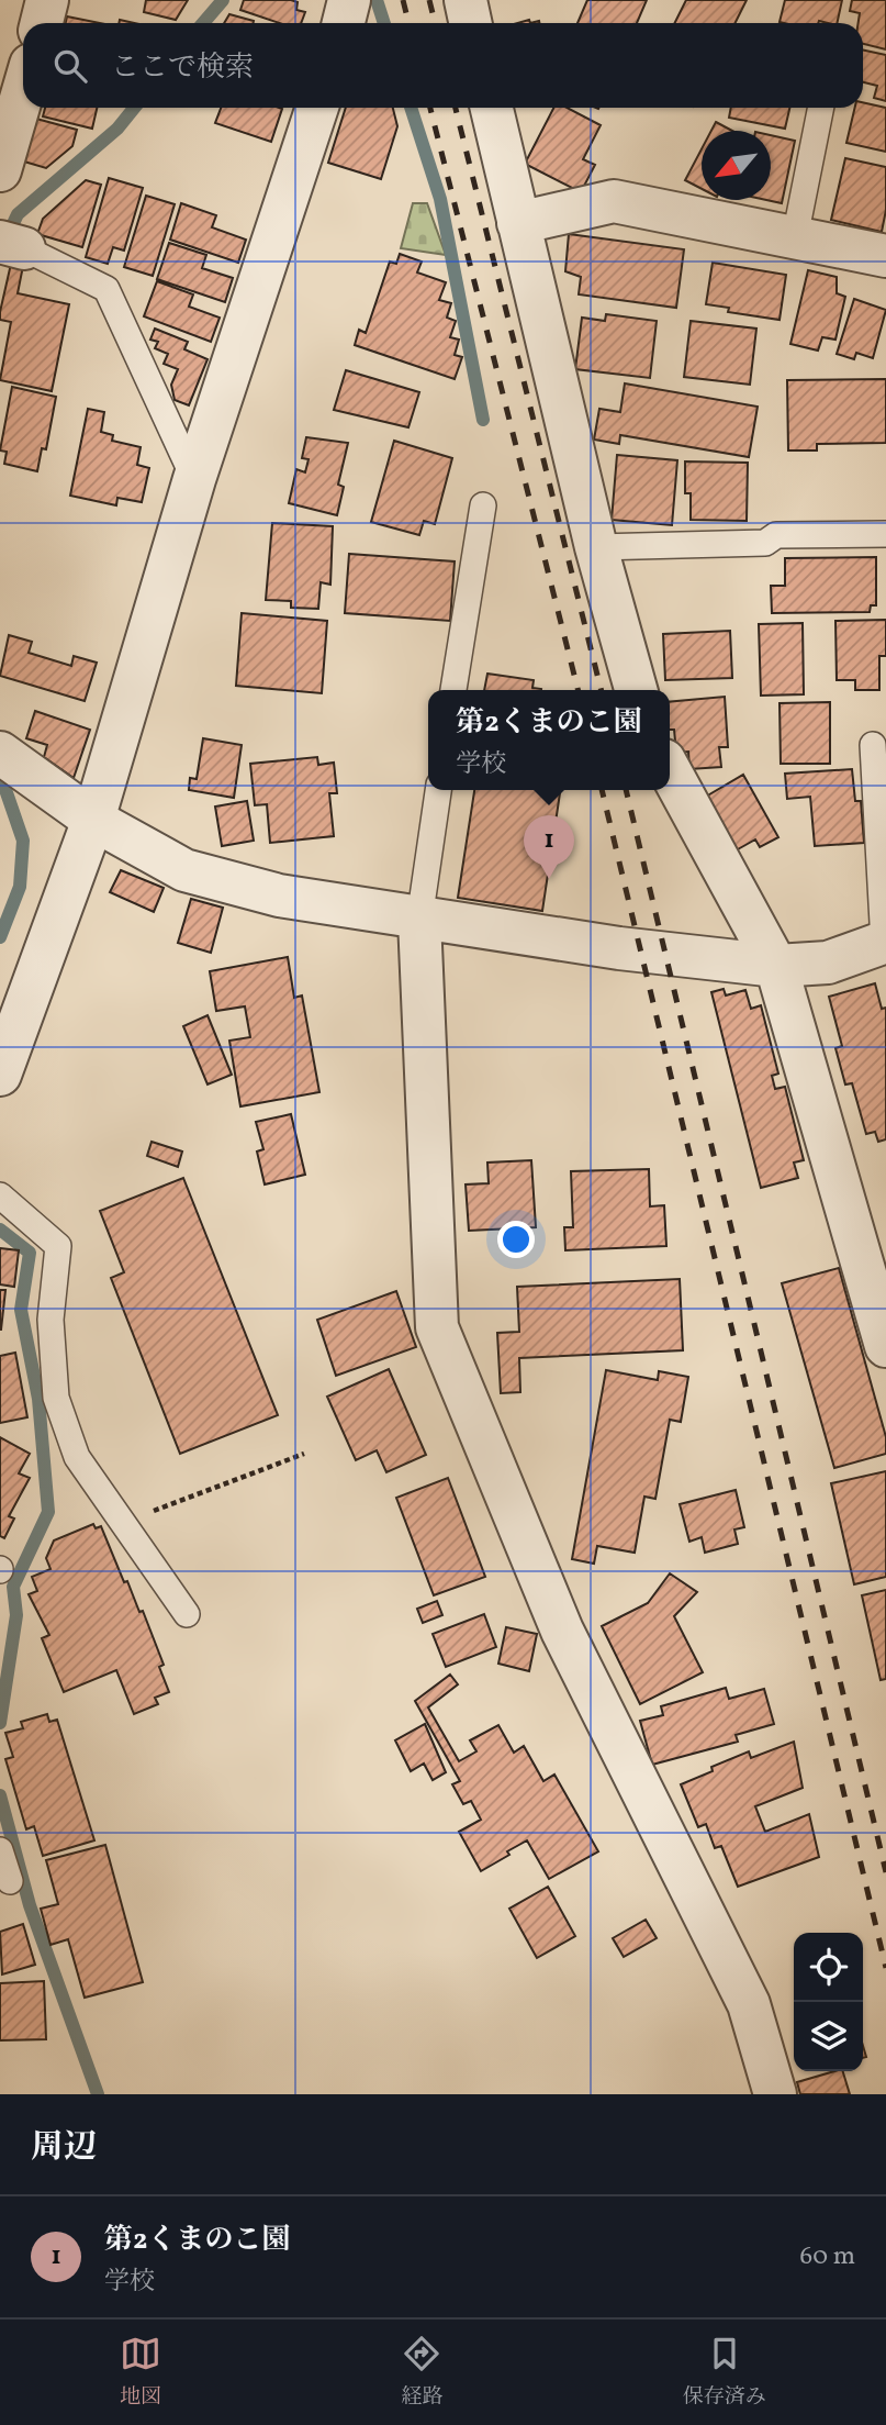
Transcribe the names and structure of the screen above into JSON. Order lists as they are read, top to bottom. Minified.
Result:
{"north":"bottom left","page":{"search":"ここで検索","popup":["第2くまのこ園","学校"],"pins":"1","heading":"周辺","list":[{"mark":"1","name":"第2くまのこ園","note":"学校","value":"60 m"}],"nav":["地図","経路","保存済み"]}}
